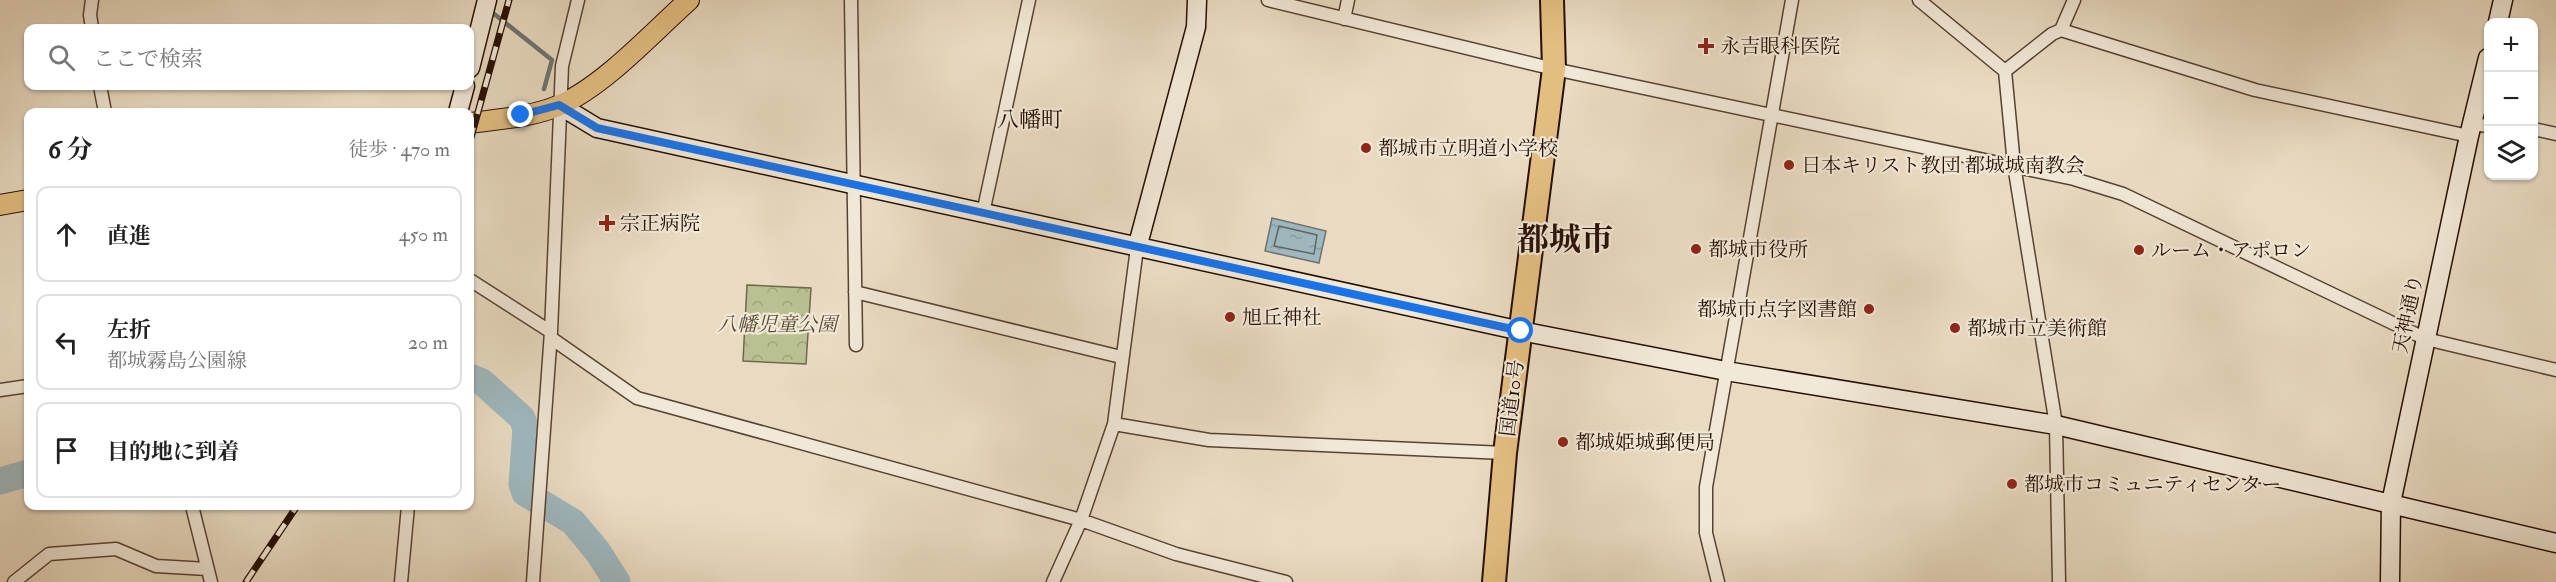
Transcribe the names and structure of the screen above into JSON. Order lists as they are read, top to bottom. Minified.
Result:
{"streets":{"highway":["国道10号"],"street":["天神通り"]},"districts":["八幡町","都城市"],"parks":["八幡児童公園"],"places":{"health":["永吉眼科医院","宗正病院"],"other":["都城市立明道小学校","日本キリスト教団 都城城南教会","都城市役所","ルーム・アポロン","都城市点字図書館","旭丘神社","都城市立美術館","都城姫城郵便局","都城市コミュニティセンター"]},"page":{"map_buttons":["+","−"],"search":"ここで検索","heading":["6 分","徒歩 · 470 m"],"list":[["直進","450 m"],["左折","都城霧島公園線","20 m"],"目的地に到着"]}}
